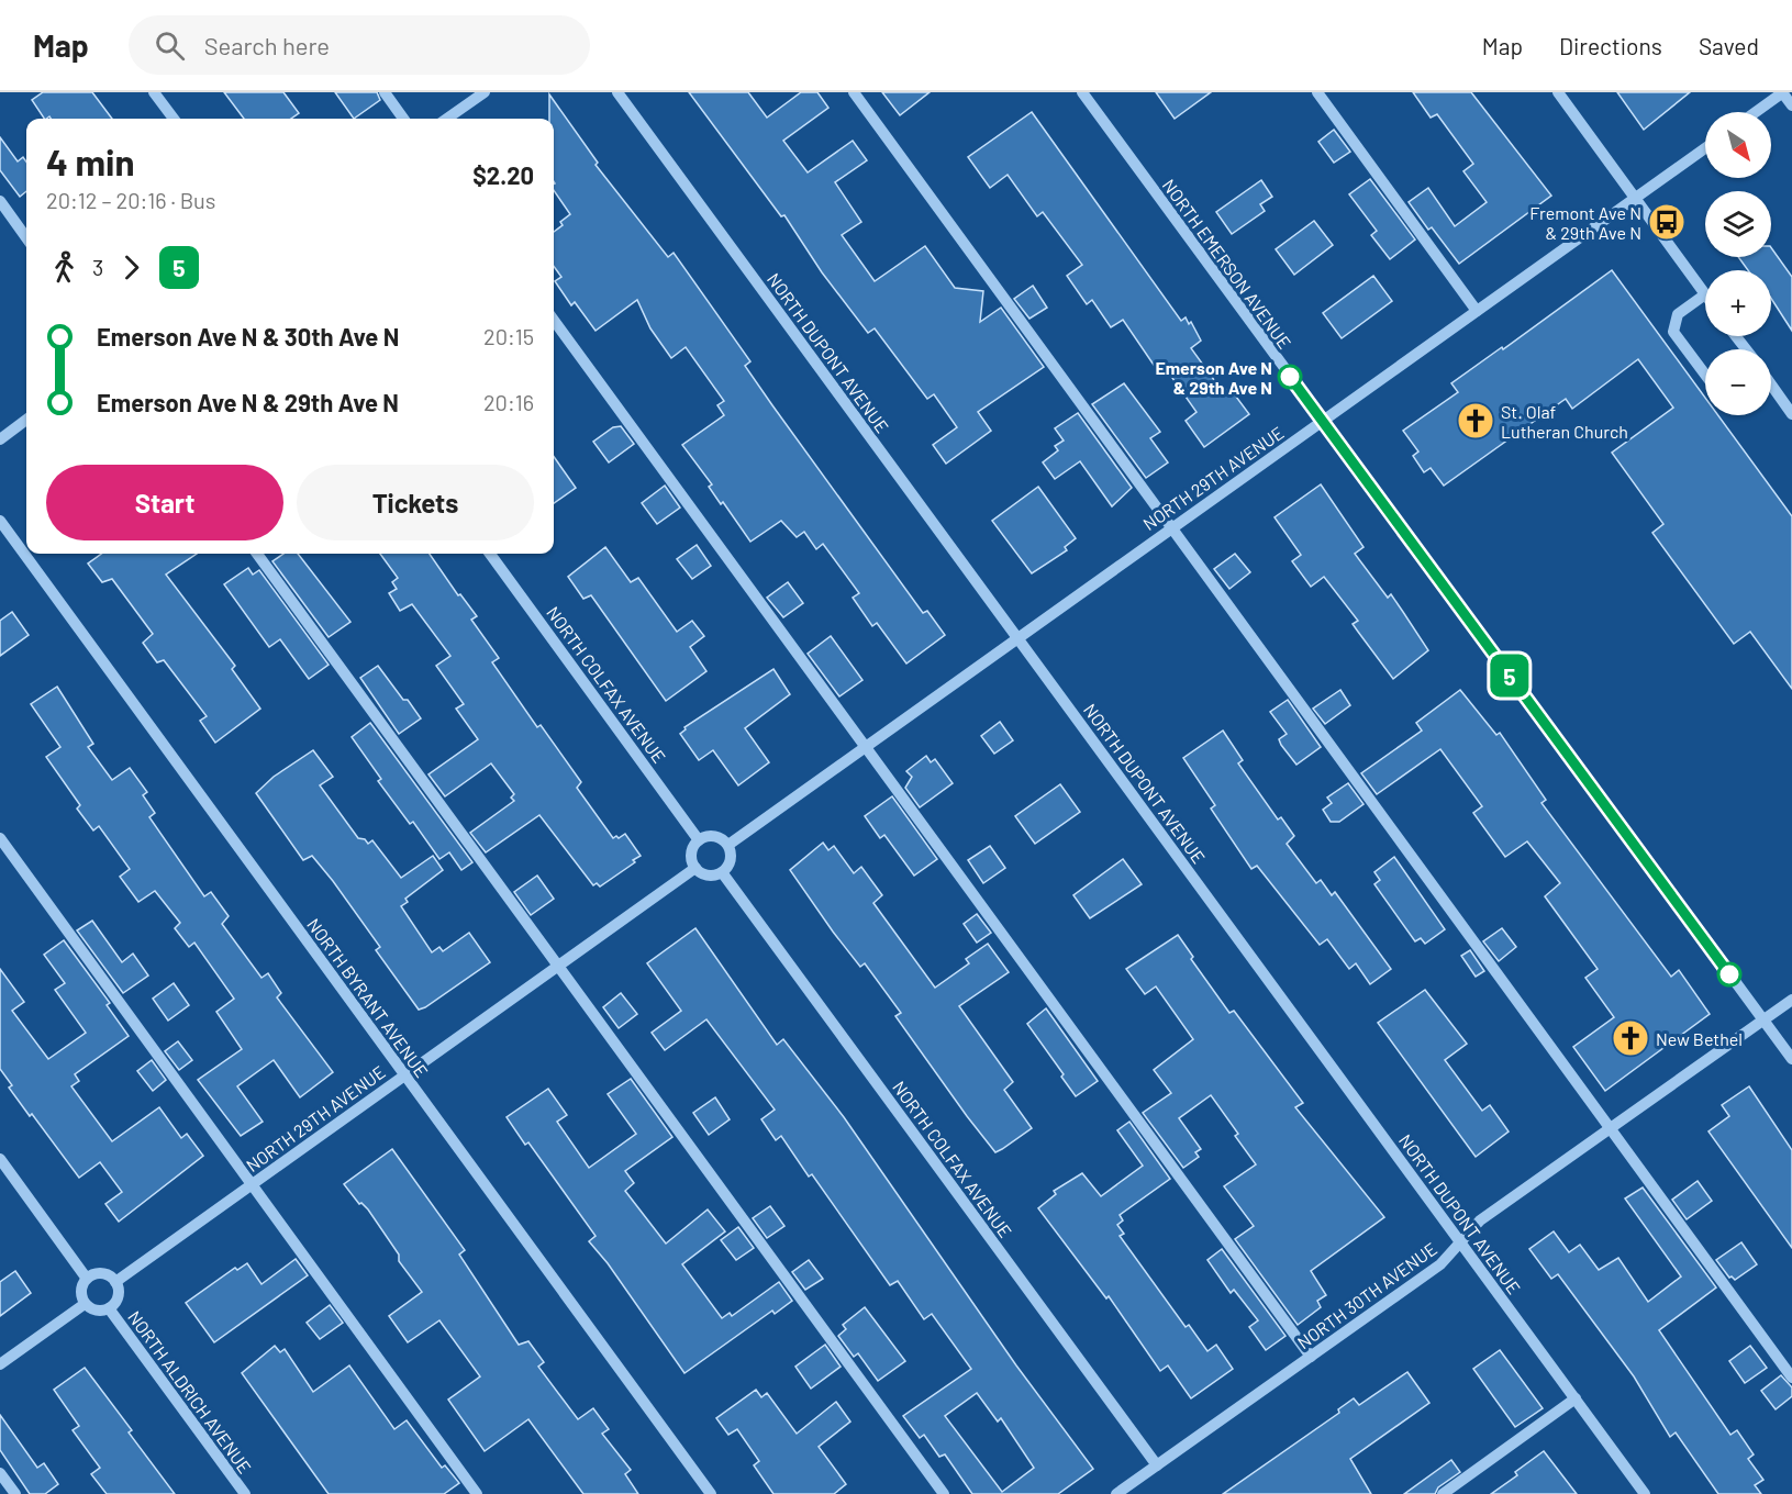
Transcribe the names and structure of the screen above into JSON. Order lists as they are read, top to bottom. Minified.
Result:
{"streets":{"street":["NORTH EMERSON AVENUE","NORTH DUPONT AVENUE","NORTH 29TH AVENUE","NORTH COLFAX AVENUE","NORTH BYRANT AVENUE","NORTH 30TH AVENUE","NORTH ALDRICH AVENUE"]},"crossings":[["NORTH EMERSON AVENUE","NORTH 29TH AVENUE"],["NORTH EMERSON AVENUE","NORTH 30TH AVENUE"],["NORTH DUPONT AVENUE","NORTH 29TH AVENUE"],["NORTH DUPONT AVENUE","NORTH 30TH AVENUE"],["NORTH 29TH AVENUE","NORTH COLFAX AVENUE"],["NORTH 29TH AVENUE","NORTH BYRANT AVENUE"],["NORTH 29TH AVENUE","NORTH ALDRICH AVENUE"],["NORTH COLFAX AVENUE","NORTH 30TH AVENUE"]],"places":{"bus stop":["Fremont Ave N & 29th Ave N"],"other":["Emerson Ave N & 29th Ave N"],"church":["St. Olaf Lutheran Church","New Bethel"]},"lines":["bus line 5"],"north":"bottom right","page":{"header":"Map","search":"Search here","nav":["Map","Directions","Saved"],"on_map":"5","map_buttons":["+","−"],"heading":["4 min","20:12 – 20:16 · Bus","$2.20"],"legs":["3","5"],"list":[{"name":"Emerson Ave N & 30th Ave N","value":"20:15"},{"name":"Emerson Ave N & 29th Ave N","value":"20:16"}],"buttons":["Start","Tickets"]}}
